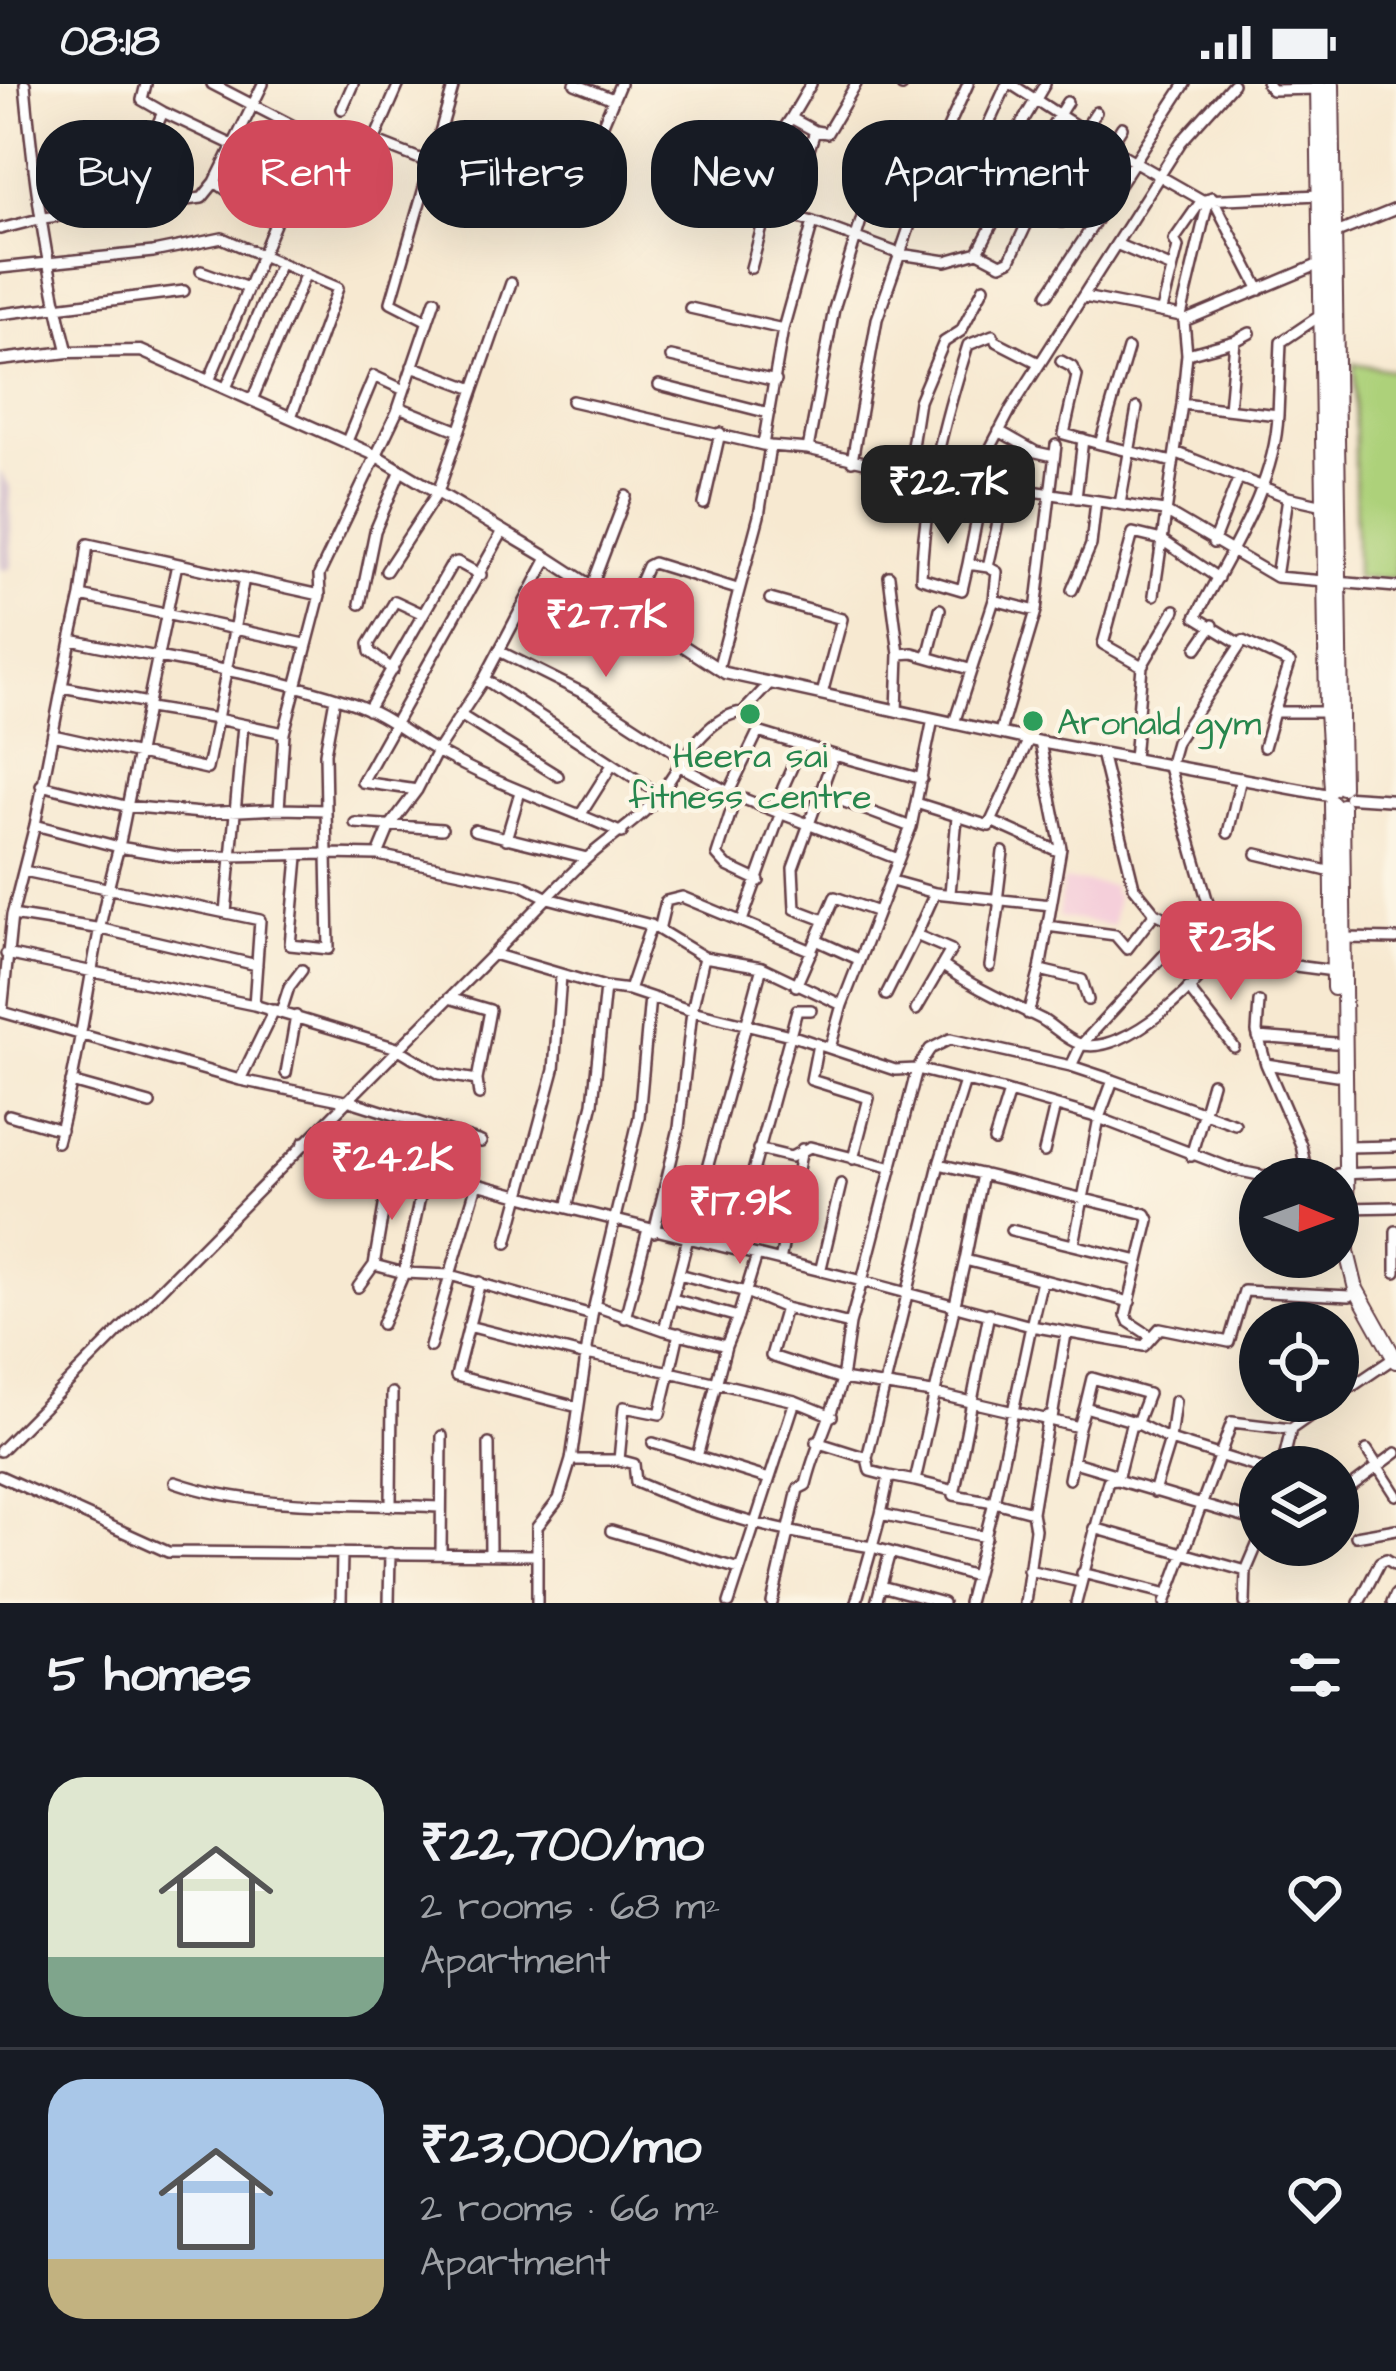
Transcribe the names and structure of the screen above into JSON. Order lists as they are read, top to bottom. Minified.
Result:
{"places":["Heera sai fitness centre","Aronald gym"],"north":"right","page":{"status":"08:18","chip":["Buy","Rent","Filters","New","Apartment"],"price":["₹22.7K","₹27.7K","₹23K","₹24.2K","₹17.9K"],"heading":"5 homes","list":[{"name":"₹22,700/mo","note":"2 rooms · 68 m² · Apartment"},{"name":"₹23,000/mo","note":"2 rooms · 66 m² · Apartment"}]}}
